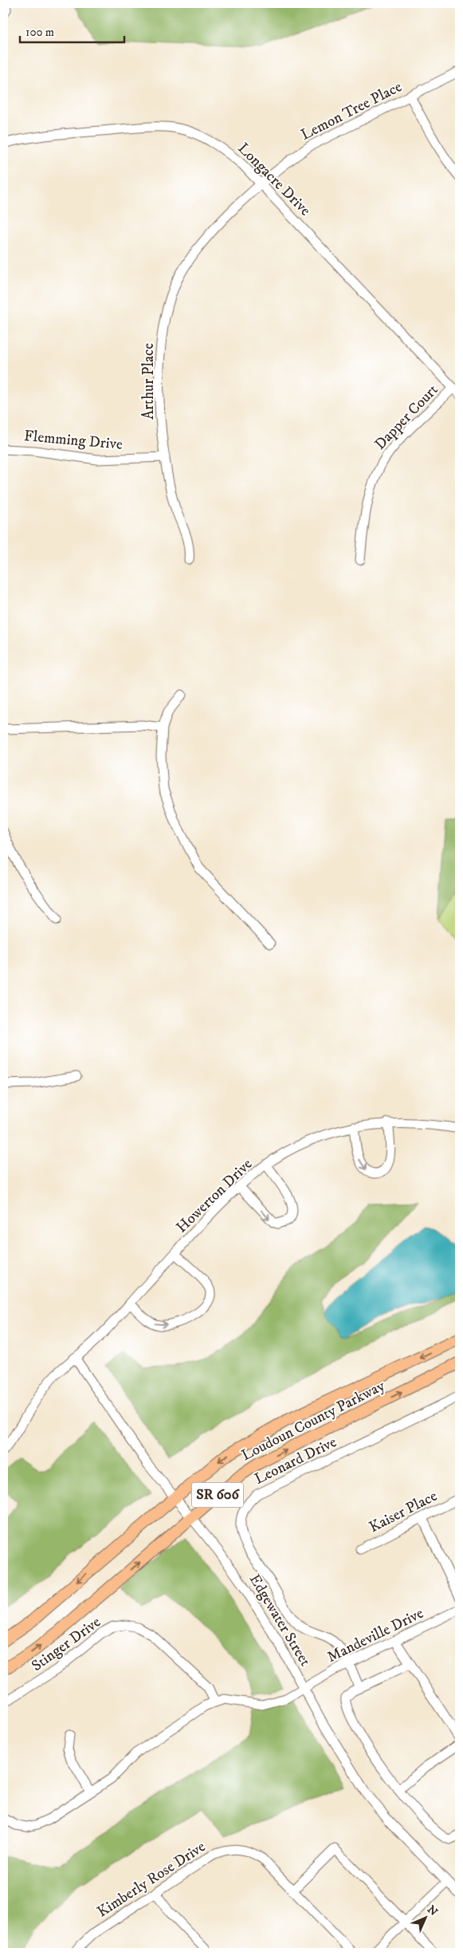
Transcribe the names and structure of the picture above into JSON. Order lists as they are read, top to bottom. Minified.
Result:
{"streets":{"main road":["Loudoun County Parkway","SR 606"],"street":["Lemon Tree Place","Longacre Drive","Arthur Place","Dapper Court","Flemming Drive","Howerton Drive","Leonard Drive","Kaiser Place","Edgewater Street","Mandeville Drive","Stinger Drive","Kimberly Rose Drive"]},"crossings":[["Lemon Tree Place","Longacre Drive"],["Lemon Tree Place","Arthur Place"],["Longacre Drive","Arthur Place"],["Longacre Drive","Dapper Court"],["Arthur Place","Flemming Drive"],["Howerton Drive","Edgewater Street"],["Loudoun County Parkway","Edgewater Street"],["Leonard Drive","Mandeville Drive"],["Edgewater Street","Mandeville Drive"]],"scale_bar":"100 m","north":"top right"}
